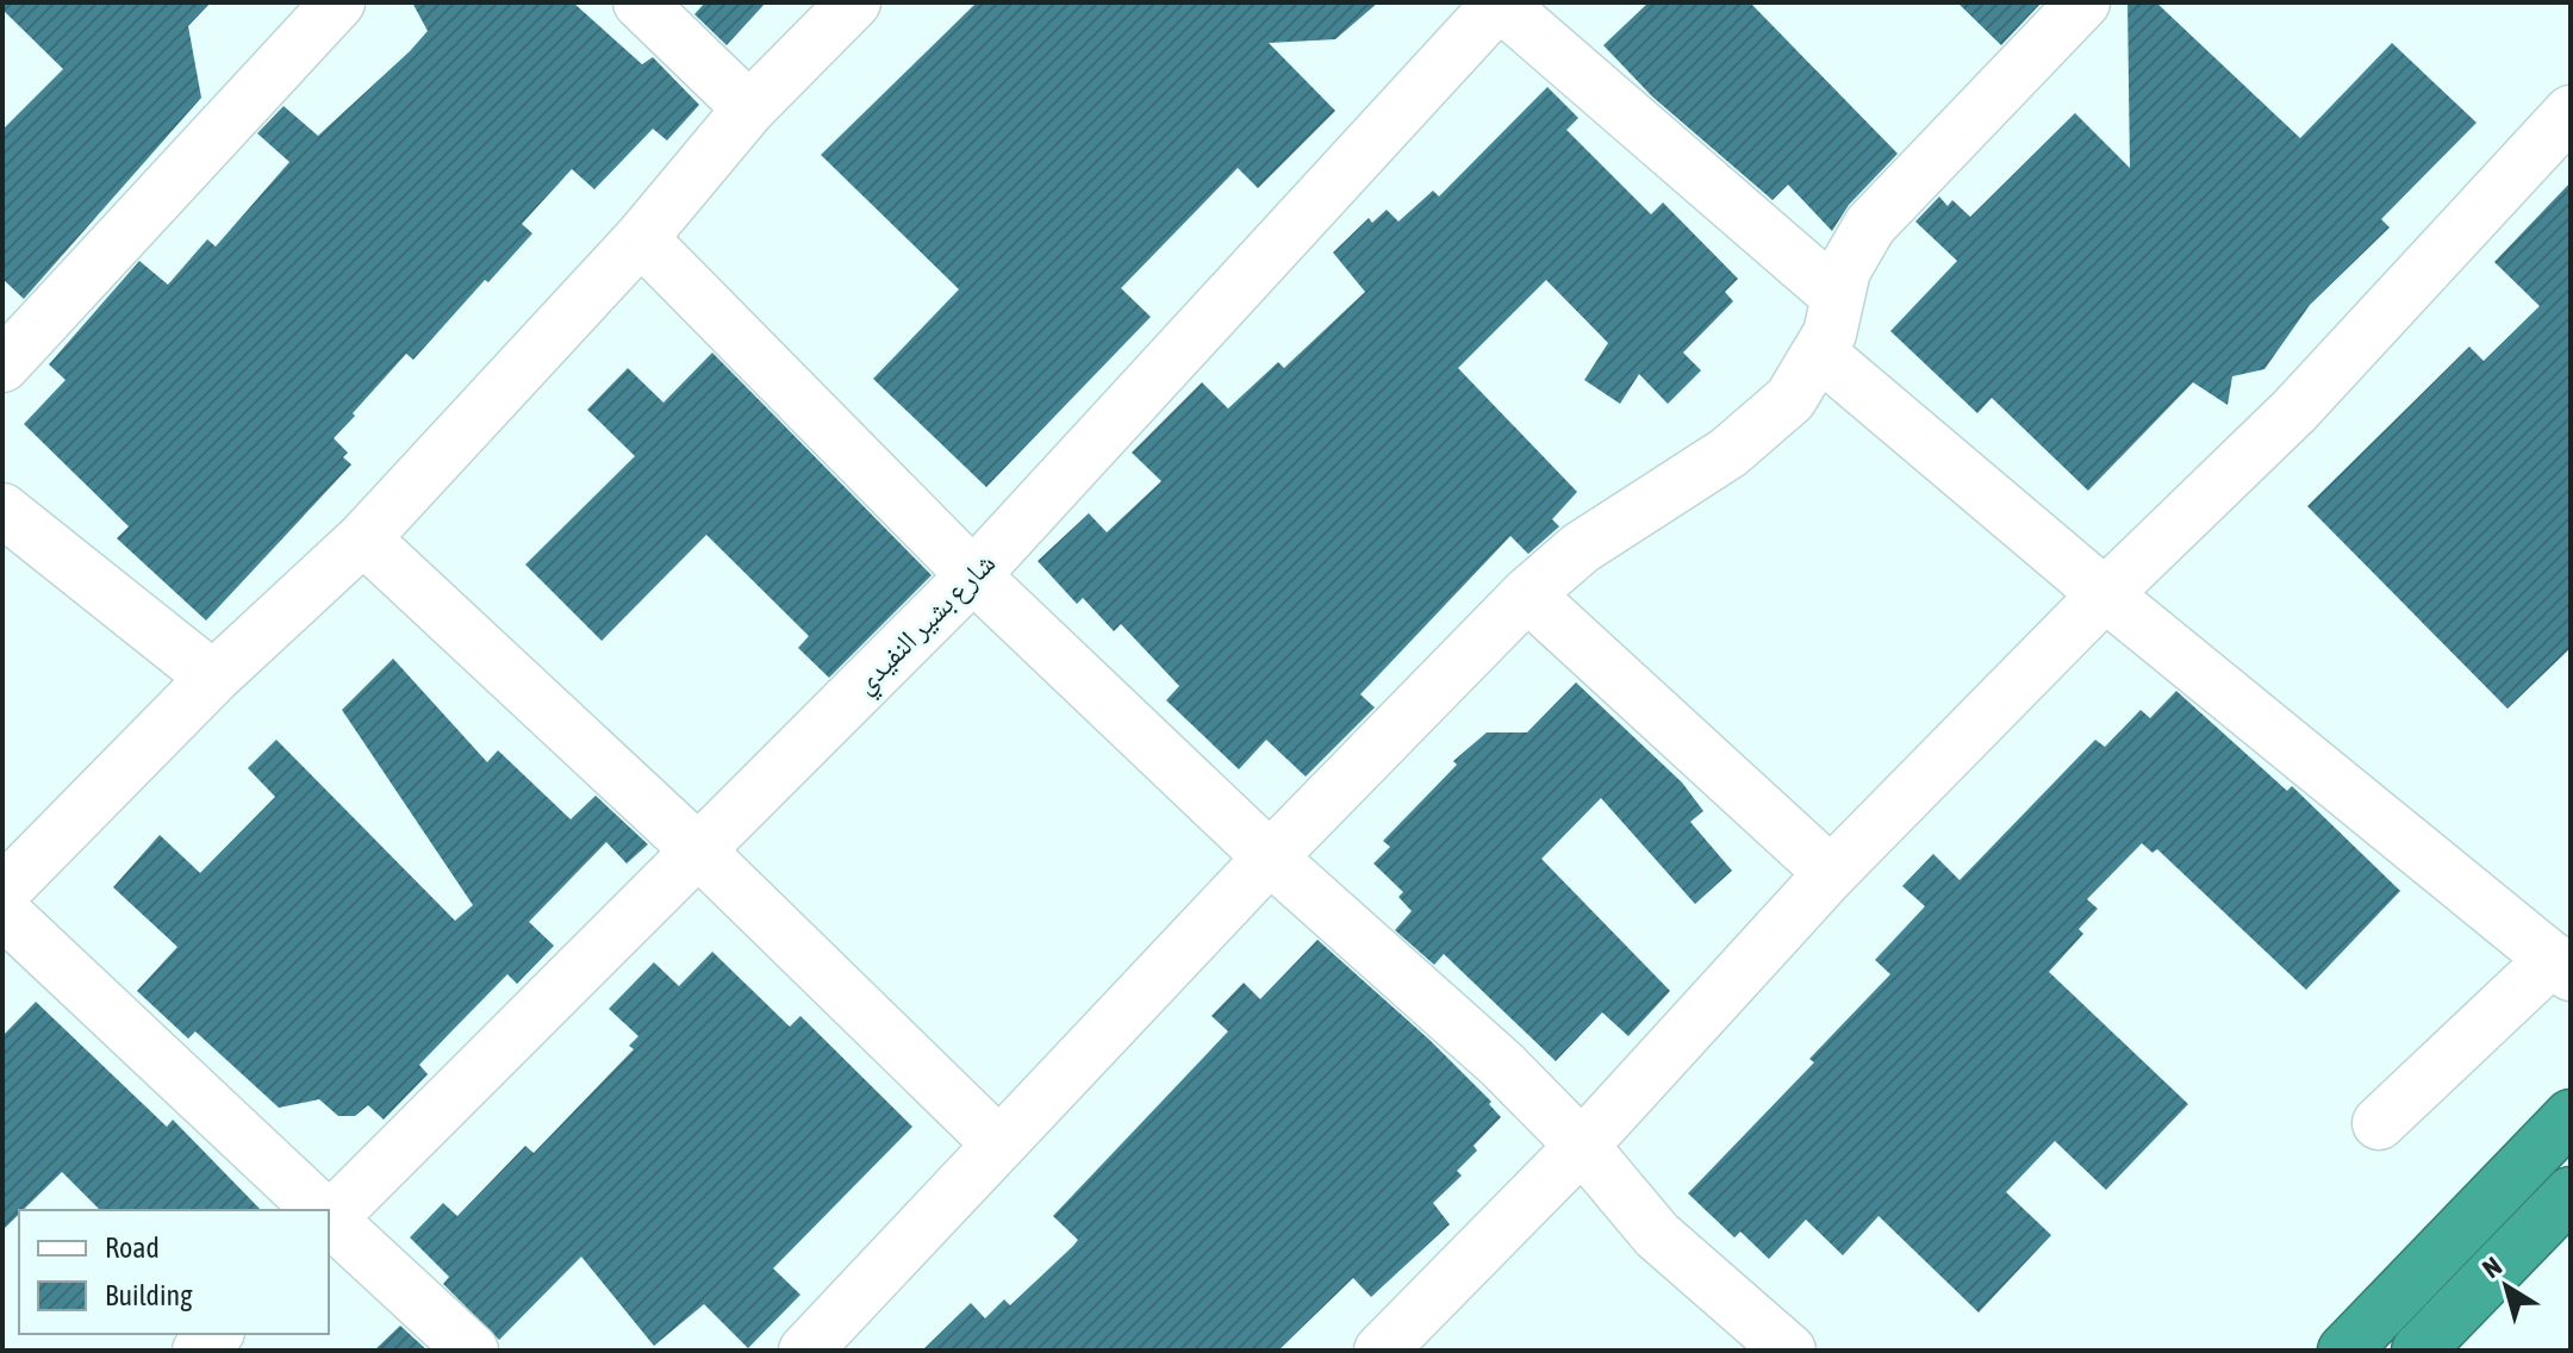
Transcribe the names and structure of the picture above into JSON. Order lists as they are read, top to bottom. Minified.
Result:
{"streets":{"street":["شارع بشير النفيدي"]},"legend":["Road","Building"],"north":"top left"}
